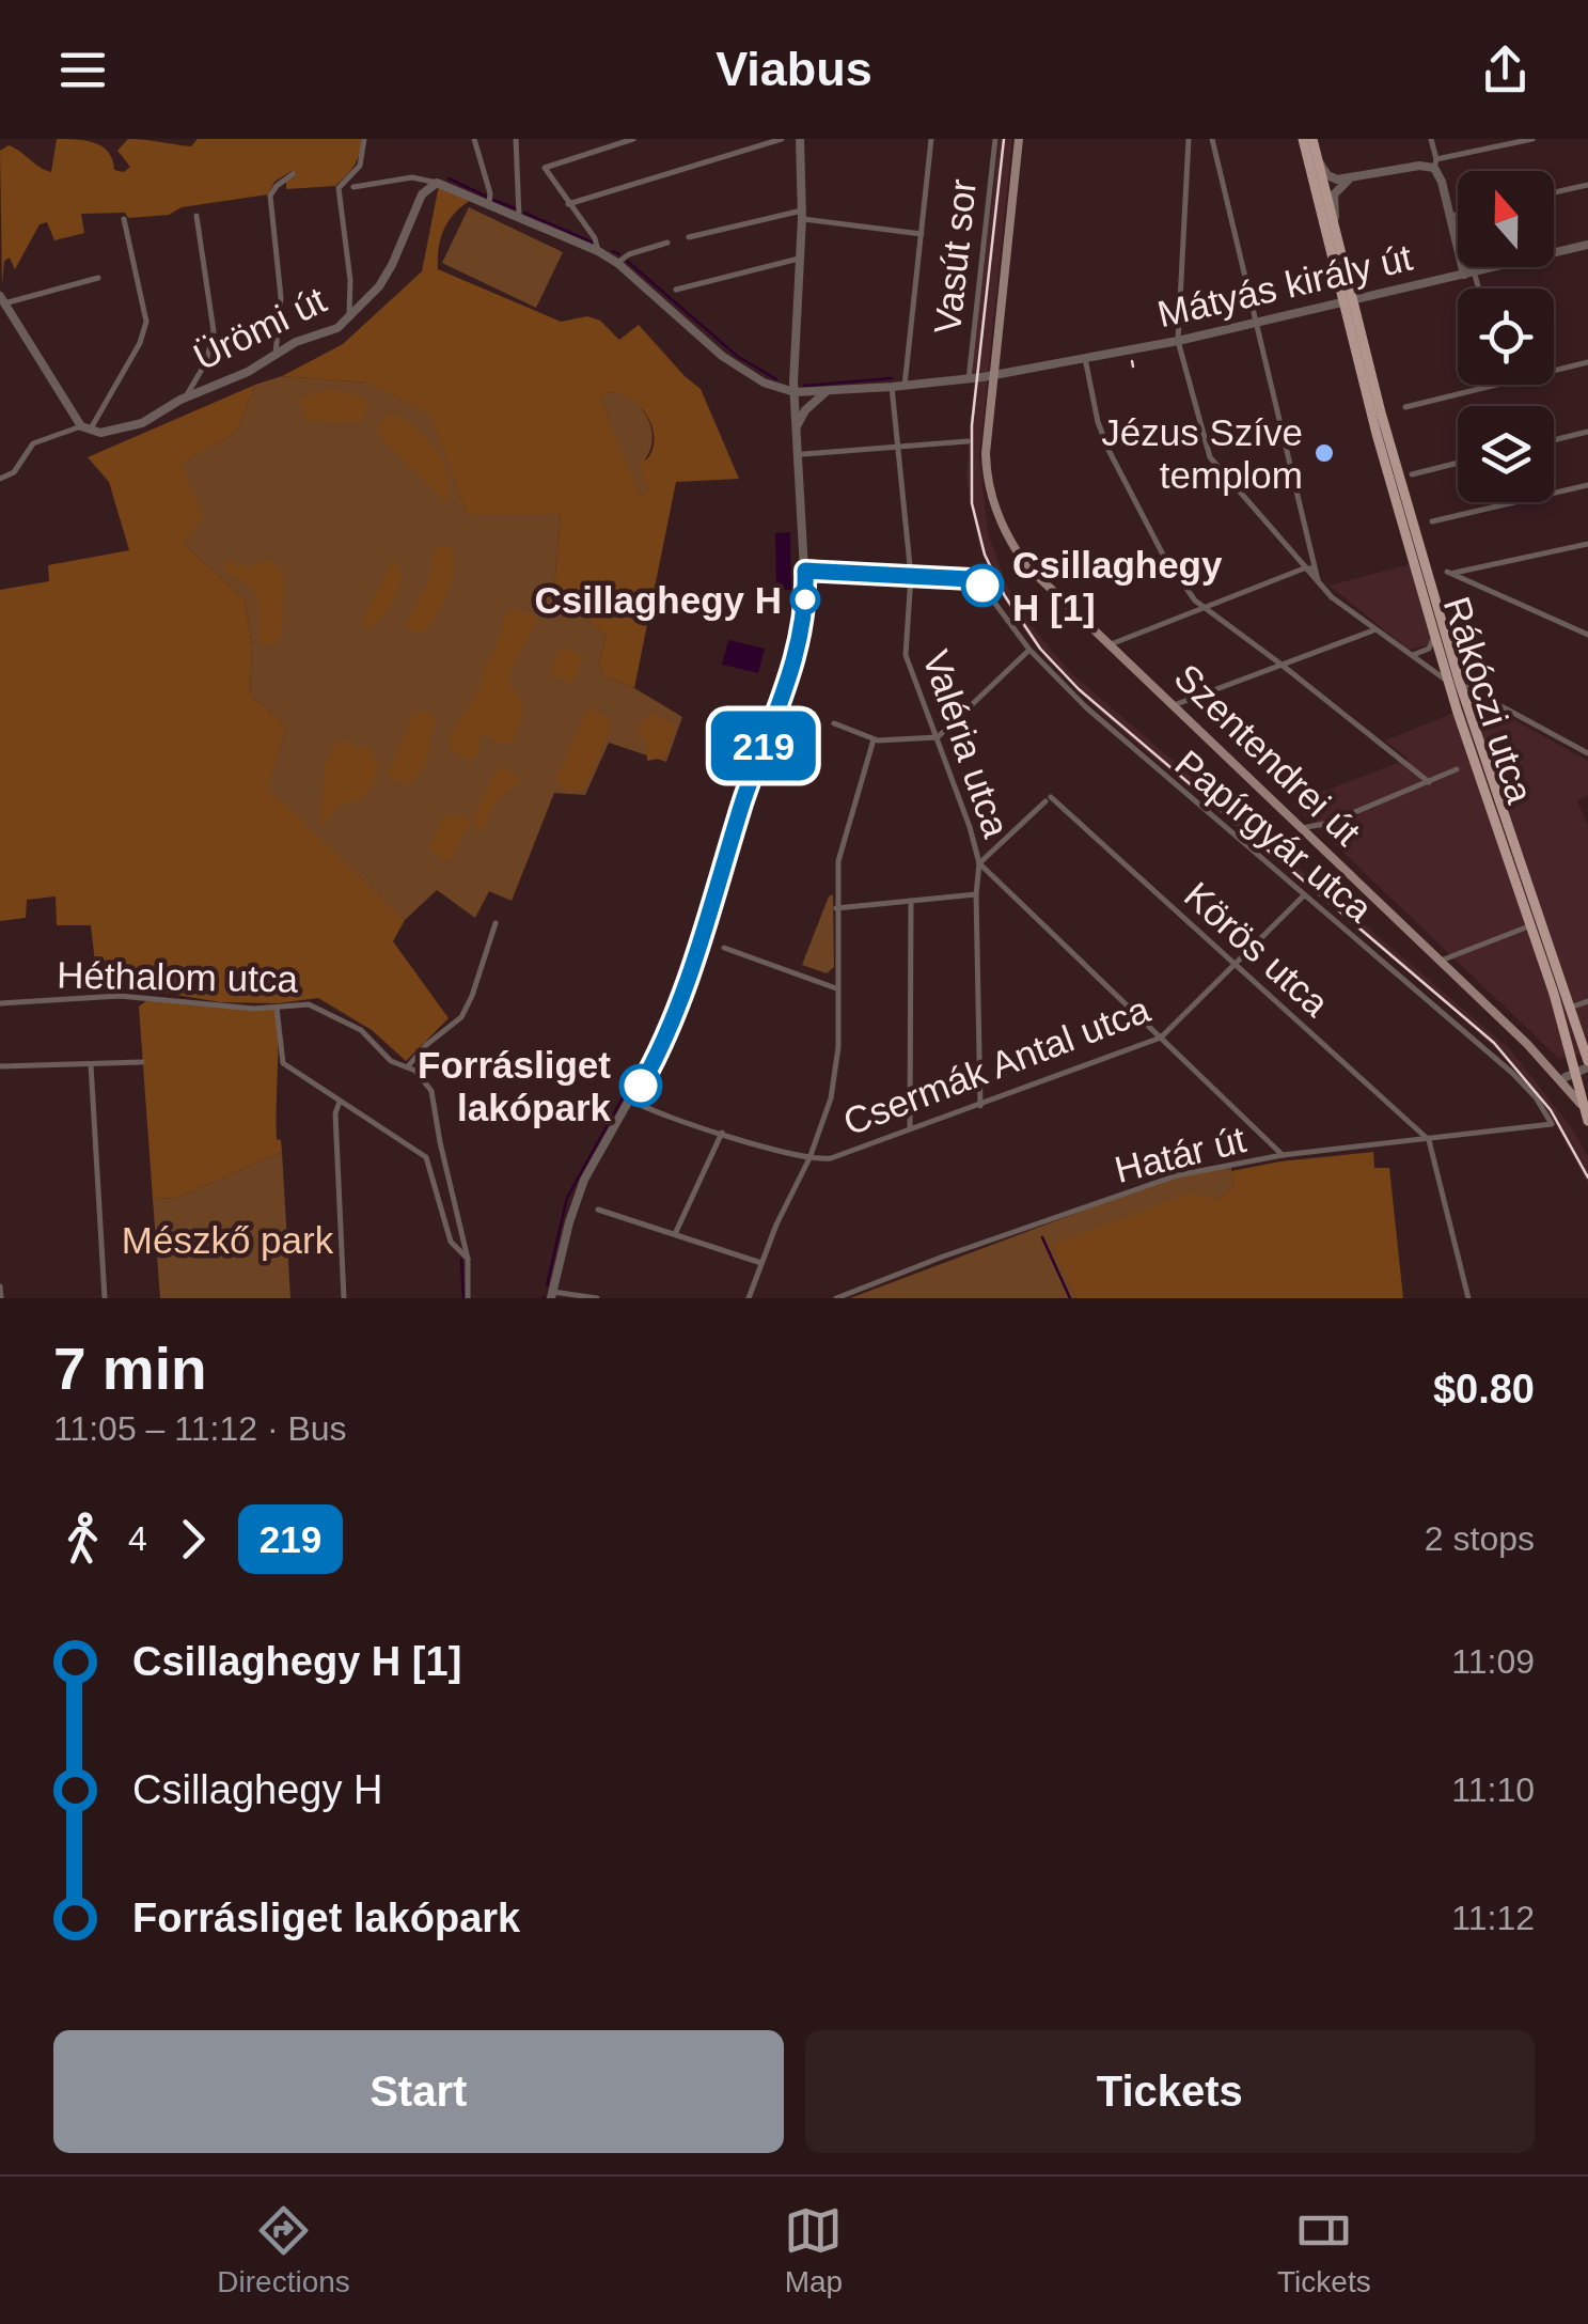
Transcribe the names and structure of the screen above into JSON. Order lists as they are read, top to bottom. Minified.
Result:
{"streets":{"main road":["Rákóczi utca","Szentendrei út"],"street":["Vasút sor","Mátyás király út","Ürömi út","Valéria utca","Papírgyár utca","Körös utca","Héthalom utca","Csermák Antal utca","Határ út"]},"crossings":[["Mátyás király út","Rákóczi utca"],["Mátyás király út","Szentendrei út"],["Rákóczi utca","Szentendrei út"],["Valéria utca","Papírgyár utca"],["Valéria utca","Körös utca"],["Papírgyár utca","Csermák Antal utca"],["Papírgyár utca","Határ út"],["Körös utca","Csermák Antal utca"],["Körös utca","Határ út"]],"parks":["Mészkő park"],"places":["Jézus Szíve templom","Csillaghegy H [1]","Csillaghegy H","Forrásliget lakópark"],"lines":["bus line 219"],"north":"top","page":{"header":"Viabus","on_map":"219","heading":["7 min","11:05 – 11:12 · Bus","$0.80"],"legs":["4","219","2 stops"],"list":[{"name":"Csillaghegy H [1]","value":"11:09"},{"name":"Csillaghegy H","value":"11:10"},{"name":"Forrásliget lakópark","value":"11:12"}],"buttons":["Start","Tickets"],"tabs":["Directions","Map","Tickets"]}}
